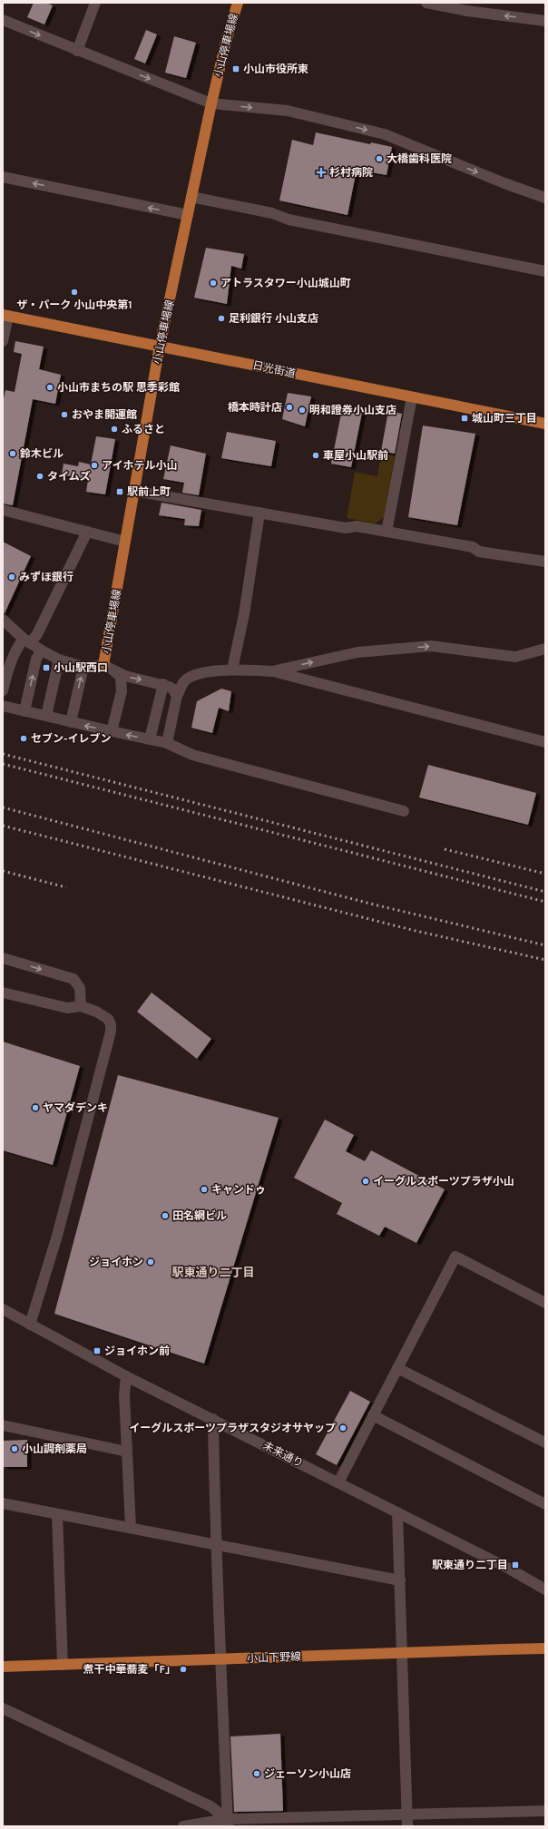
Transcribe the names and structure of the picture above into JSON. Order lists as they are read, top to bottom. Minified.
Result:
{"streets":{"main road":["小山停車場線","日光街道","小山下野線"],"street":["未来通り"]},"crossings":[["小山停車場線","日光街道"]],"districts":["駅東通り二丁目"],"places":{"transit":["小山市役所東","城山町三丁目","駅前上町","小山駅西口","ジョイホン前","駅東通り二丁目"],"other":["大橋歯科医院","アトラスタワー小山城山町","ザ・パーク 小山中央第1","足利銀行 小山支店","小山市まちの駅 思季彩館","橋本時計店","明和證券小山支店","おやま開運館","ふるさと","鈴木ビル","車屋小山駅前","アイホテル小山","タイムズ","みずほ銀行","セブン-イレブン","ヤマダデンキ","イーグルスポーツプラザ小山","キャンドゥ","田名網ビル","ジョイホン","イーグルスポーツプラザスタジオサヤップ","小山調剤薬局","煮干中華蕎麦「F」","ジェーソン小山店"],"health":["杉村病院"]}}
